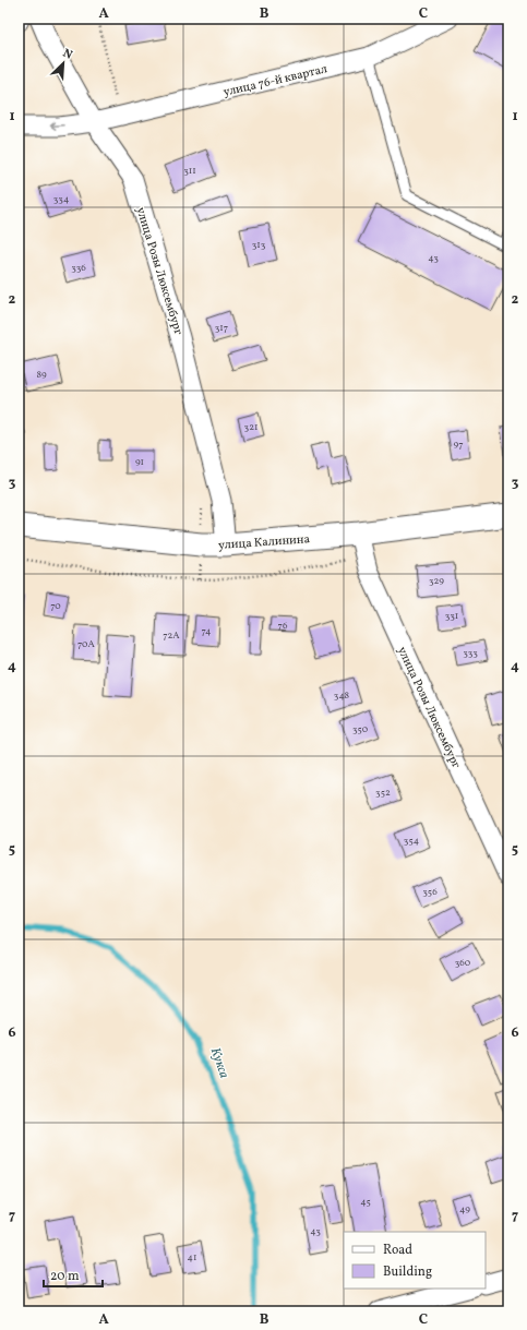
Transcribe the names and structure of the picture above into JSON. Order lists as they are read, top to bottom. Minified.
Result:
{"streets":{"street":["улица 76-й квартал","улица Розы Люксембург","улица Калинина"]},"crossings":[["улица 76-й квартал","улица Розы Люксембург"],["улица Розы Люксембург","улица Калинина"]],"water":["Кукса"],"house_numbers":["311","334","313","43","336","317","89","321","97","91","329","70","331","76","74","72А","70А","333","348","350","352","354","356","360","45","49","43","41"],"legend":["Road","Building"],"scale_bar":"20 m","north":"top right","grid":{"columns":["A","B","C"],"rows":["1","2","3","4","5","6","7"]}}
